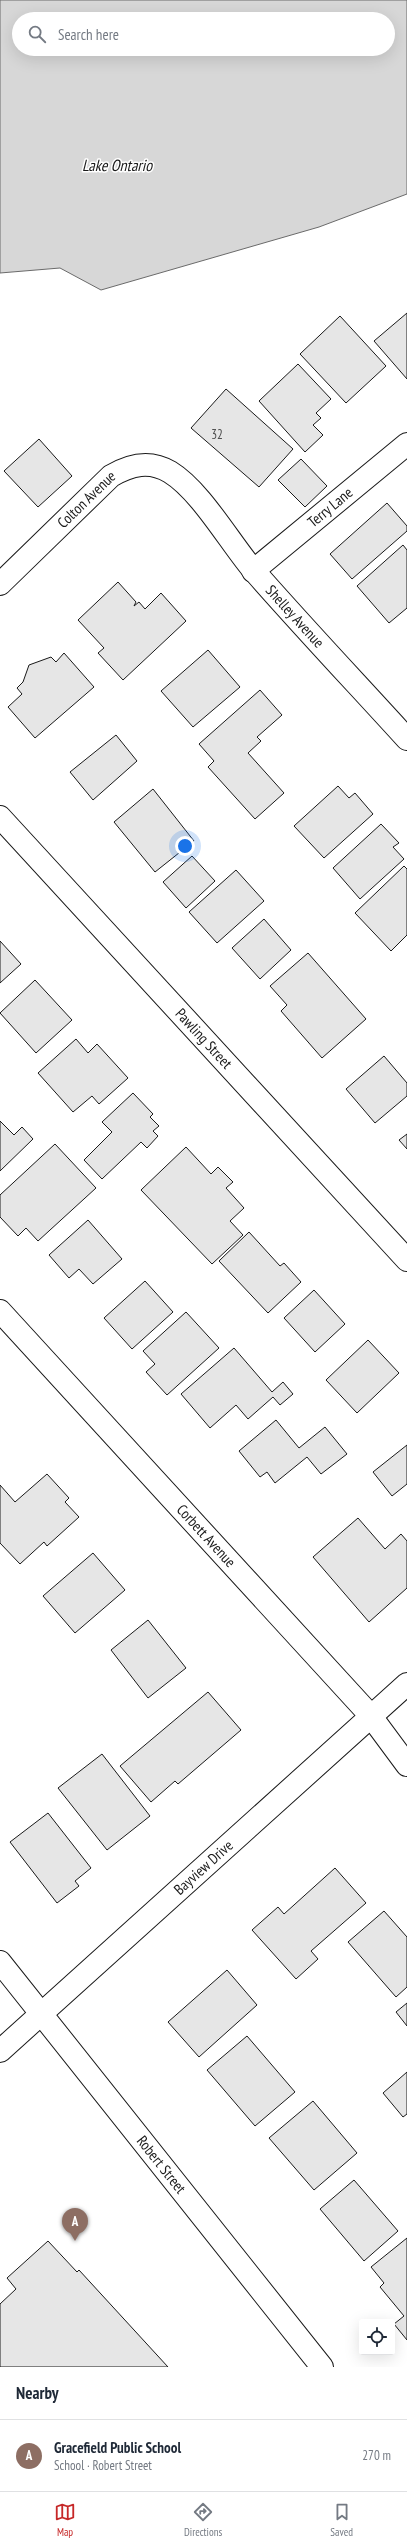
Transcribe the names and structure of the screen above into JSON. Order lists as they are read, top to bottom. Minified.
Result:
{"streets":{"street":["Colton Avenue","Terry Lane","Shelley Avenue","Pawling Street","Corbett Avenue","Bayview Drive","Robert Street"]},"crossings":[["Colton Avenue","Shelley Avenue"],["Terry Lane","Shelley Avenue"],["Corbett Avenue","Bayview Drive"],["Bayview Drive","Robert Street"]],"water":["Lake Ontario"],"house_numbers":["32"],"page":{"search":"Search here","pins":"A","heading":"Nearby","list":[{"mark":"A","name":"Gracefield Public School","note":"School · Robert Street","value":"270 m"}],"nav":["Map","Directions","Saved"]}}
